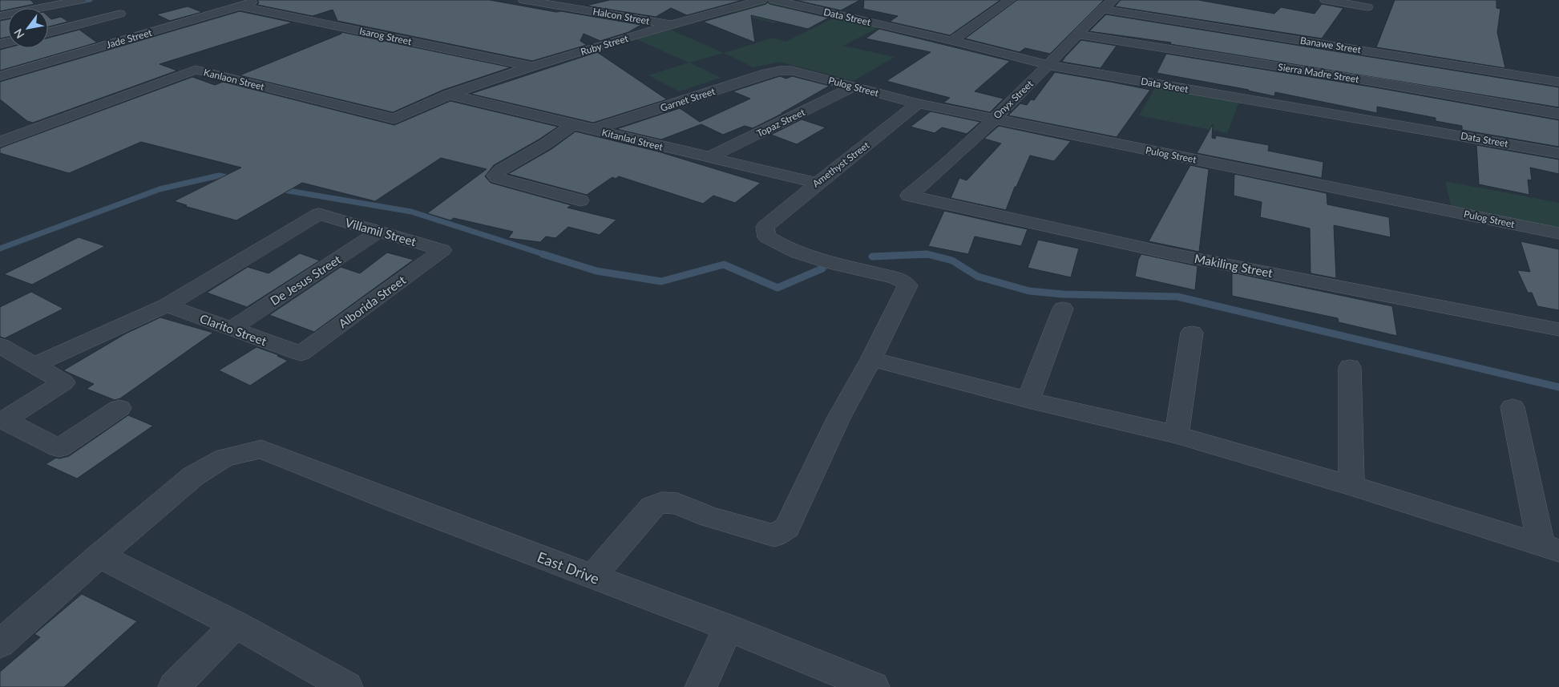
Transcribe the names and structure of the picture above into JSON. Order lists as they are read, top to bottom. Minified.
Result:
{"streets":{"street":["Halcon Street","Data Street","Isarog Street","Jade Street","Ruby Street","Banawe Street","Sierra Madre Street","Kanlaon Street","Pulog Street","Garnet Street","Onyx Street","Topaz Street","Kitanlad Street","Amethyst Street","Villamil Street","Makiling Street","De Jesus Street","Alborida Street","Clarito Street","East Drive"]},"crossings":[["Halcon Street","Ruby Street"],["Data Street","Onyx Street"],["Isarog Street","Jade Street"],["Isarog Street","Ruby Street"],["Ruby Street","Kanlaon Street"],["Ruby Street","Kitanlad Street"],["Banawe Street","Onyx Street"],["Sierra Madre Street","Onyx Street"],["Kanlaon Street","Kitanlad Street"],["Pulog Street","Garnet Street"],["Pulog Street","Onyx Street"],["Pulog Street","Topaz Street"],["Pulog Street","Amethyst Street"],["Garnet Street","Kitanlad Street"],["Onyx Street","Makiling Street"],["Topaz Street","Kitanlad Street"],["Kitanlad Street","Amethyst Street"],["Villamil Street","De Jesus Street"],["Villamil Street","Alborida Street"],["Villamil Street","Clarito Street"],["De Jesus Street","Clarito Street"],["Alborida Street","Clarito Street"]],"north":"bottom left"}
